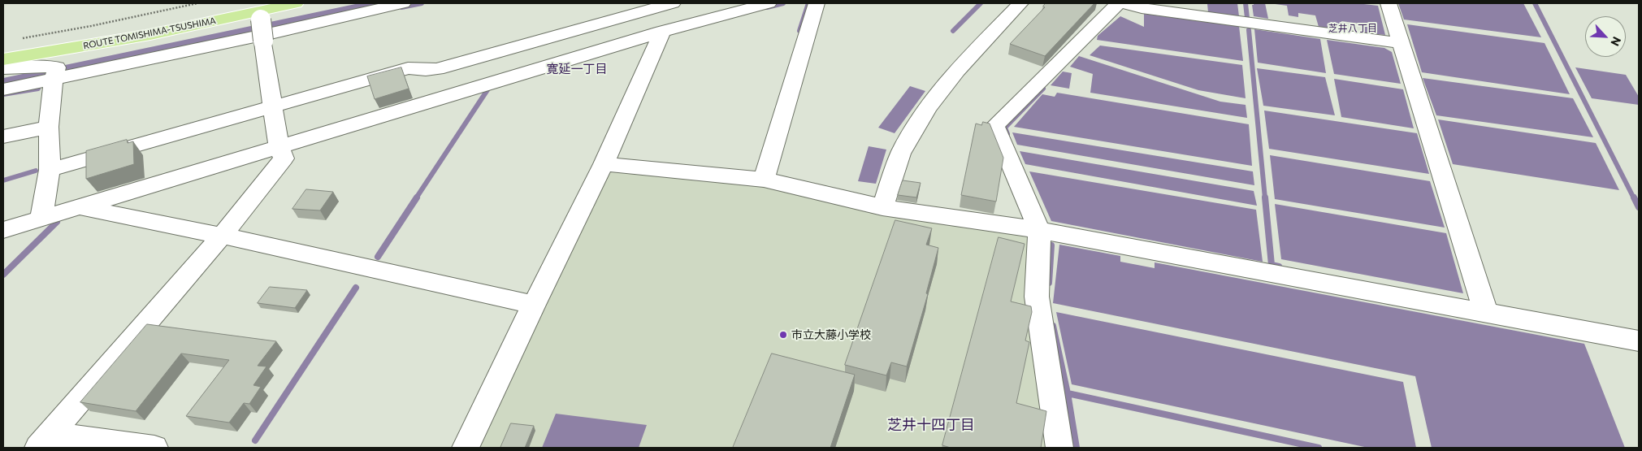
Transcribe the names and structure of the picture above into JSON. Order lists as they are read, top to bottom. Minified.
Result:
{"streets":{"main road":["ROUTE TOMISHIMA-TSUSHIMA"]},"districts":["芝井八丁目","寛延一丁目","芝井十四丁目"],"places":["市立大藤小学校"],"north":"bottom right"}
